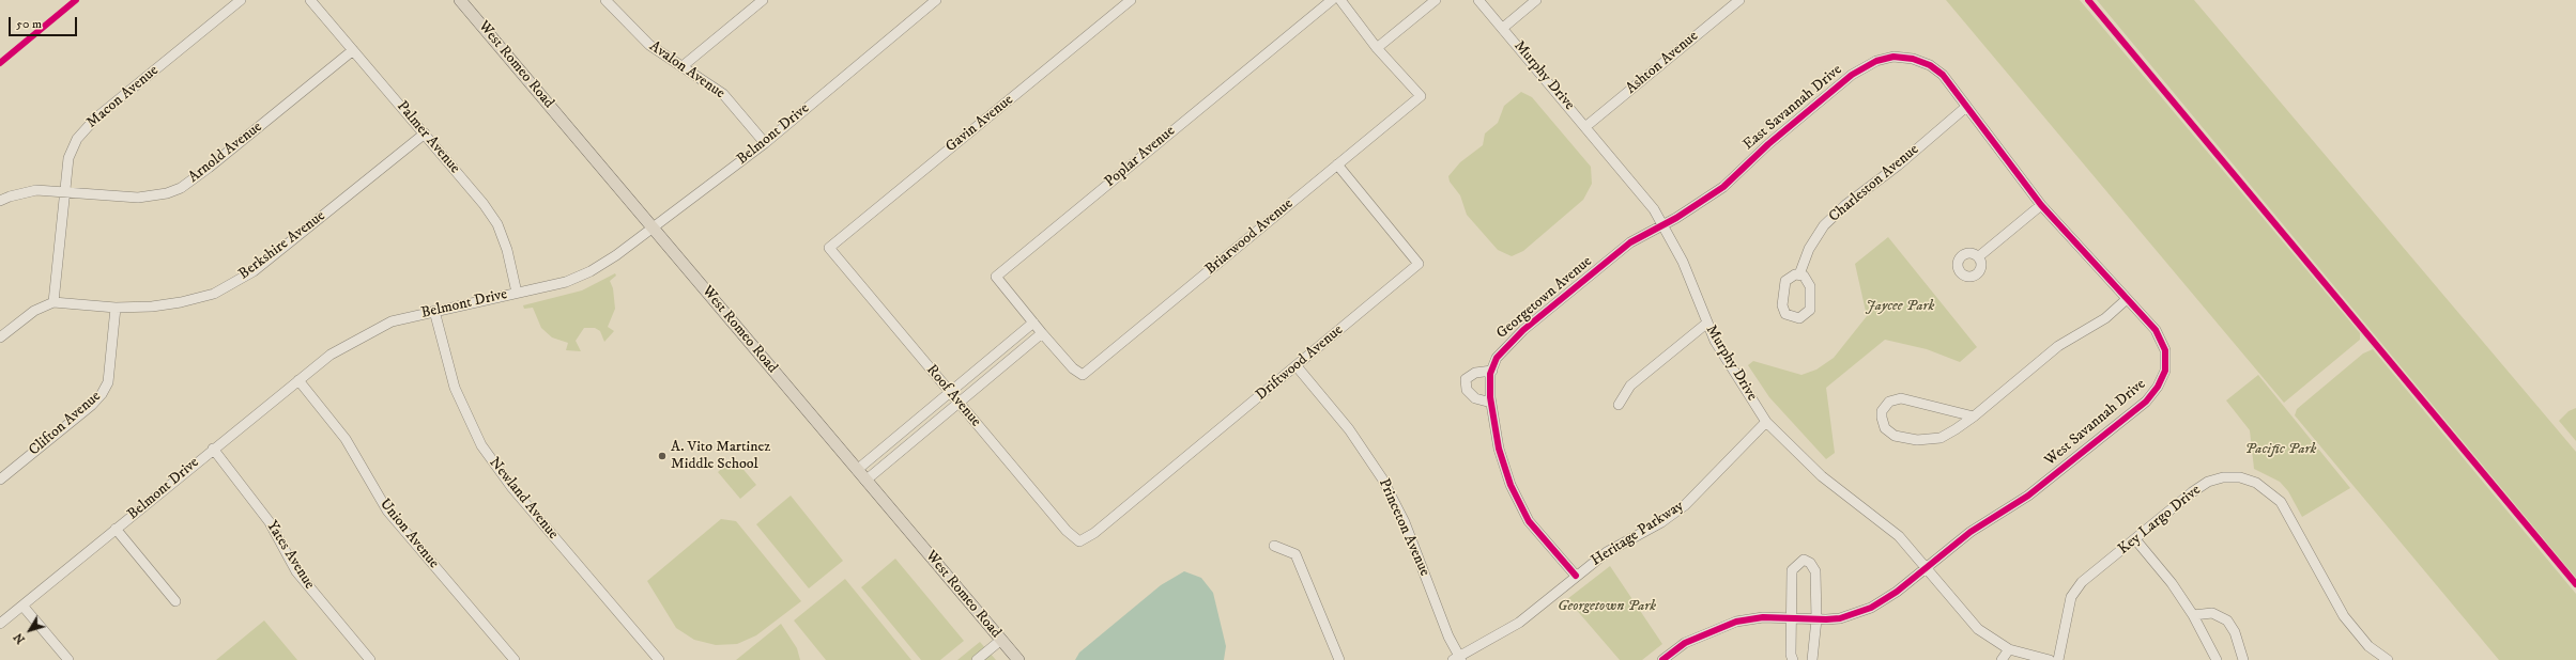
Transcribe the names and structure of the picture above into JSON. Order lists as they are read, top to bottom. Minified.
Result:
{"streets":{"main road":["West Romeo Road"],"street":["Ashton Avenue","Avalon Avenue","Murphy Drive","Macon Avenue","East Savannah Drive","Gavin Avenue","Belmont Drive","Palmer Avenue","Arnold Avenue","Poplar Avenue","Charleston Avenue","Briarwood Avenue","Berkshire Avenue","Georgetown Avenue","Driftwood Avenue","Roof Avenue","West Savannah Drive","Clifton Avenue","Newland Avenue","Key Largo Drive","Princeton Avenue","Union Avenue","Heritage Parkway","Yates Avenue"]},"crossings":[["Ashton Avenue","Murphy Drive"],["West Romeo Road","Belmont Drive"],["Avalon Avenue","Belmont Drive"],["Murphy Drive","East Savannah Drive"],["Murphy Drive","Georgetown Avenue"],["Murphy Drive","West Savannah Drive"],["Murphy Drive","Heritage Parkway"],["Macon Avenue","Arnold Avenue"],["Macon Avenue","Berkshire Avenue"],["East Savannah Drive","Charleston Avenue"],["East Savannah Drive","Georgetown Avenue"],["East Savannah Drive","West Savannah Drive"],["Gavin Avenue","Roof Avenue"],["Belmont Drive","Palmer Avenue"],["Belmont Drive","Newland Avenue"],["Belmont Drive","Union Avenue"],["Belmont Drive","Yates Avenue"],["Palmer Avenue","Arnold Avenue"],["Palmer Avenue","Berkshire Avenue"],["Poplar Avenue","Briarwood Avenue"],["Briarwood Avenue","Driftwood Avenue"],["Berkshire Avenue","Clifton Avenue"],["Georgetown Avenue","Heritage Parkway"],["Driftwood Avenue","Roof Avenue"],["Driftwood Avenue","Princeton Avenue"],["Princeton Avenue","Heritage Parkway"]],"parks":["Jaycee Park","Pacific Park","Georgetown Park"],"places":["A. Vito Martinez Middle School"],"scale_bar":"50 m","north":"bottom left"}
